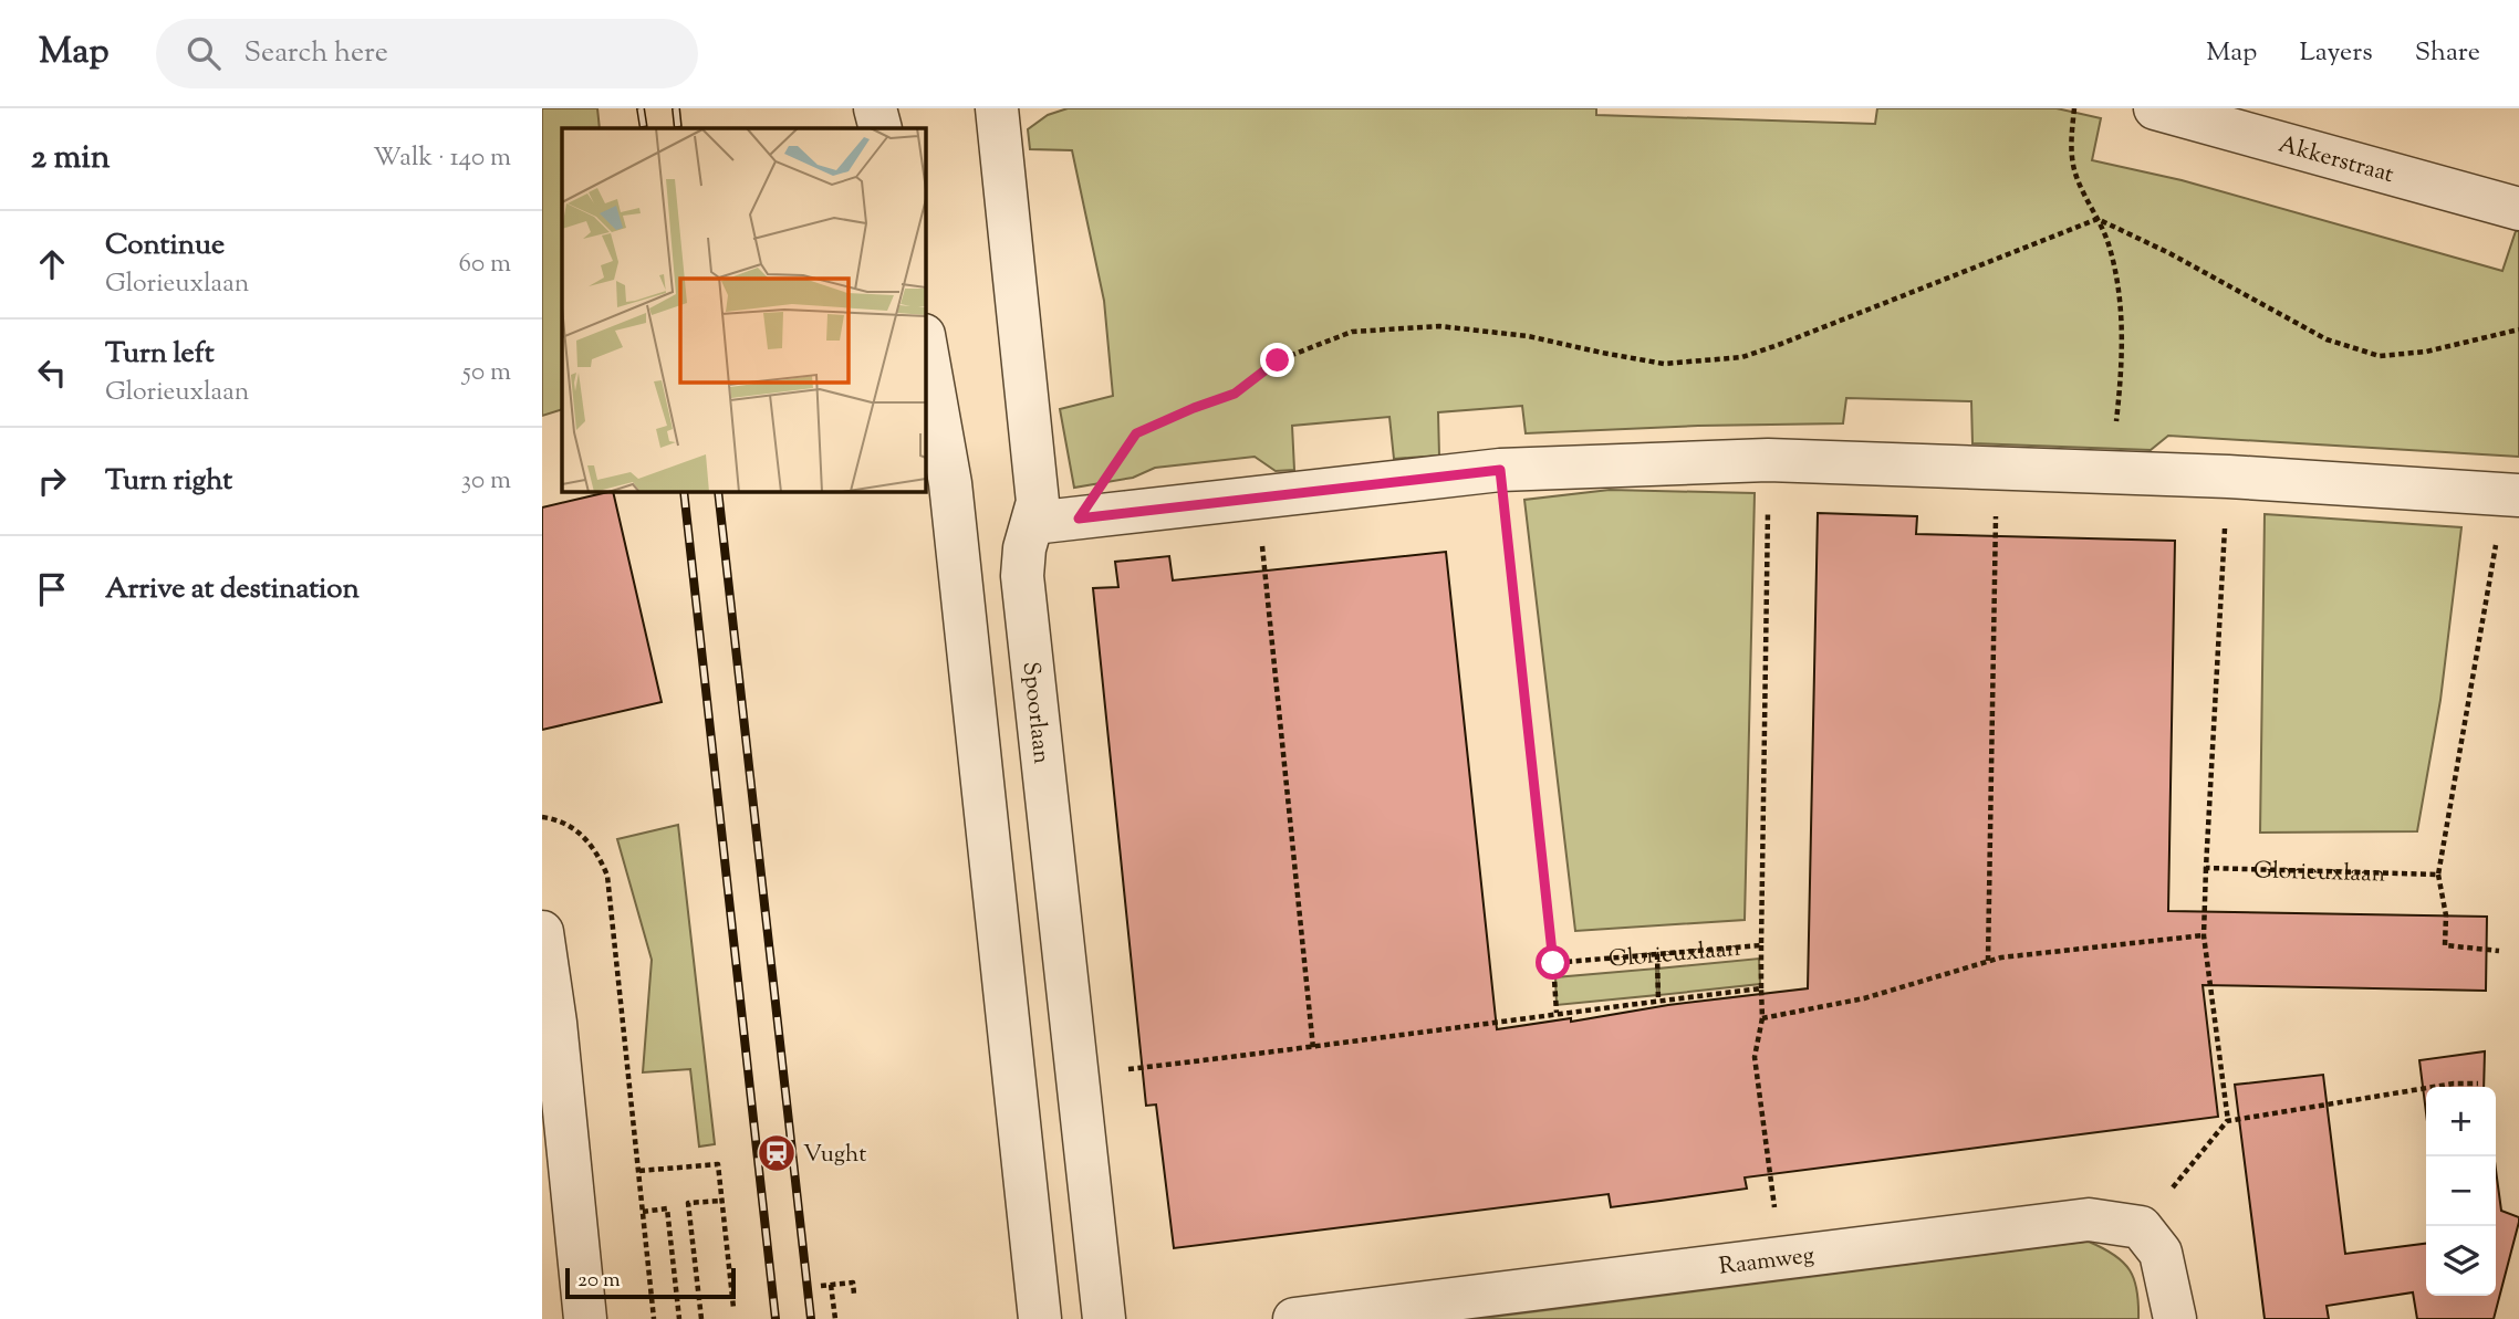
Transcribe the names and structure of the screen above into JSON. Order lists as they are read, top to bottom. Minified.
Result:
{"streets":{"street":["Akkerstraat","Spoorlaan","Raamweg"],"path":["Glorieuxlaan"]},"places":{"station":["Vught"]},"scale_bar":"20 m","page":{"header":"Map","search":"Search here","nav":["Map","Layers","Share"],"heading":["2 min","Walk · 140 m"],"list":[["Continue","Glorieuxlaan","60 m"],["Turn left","Glorieuxlaan","50 m"],["Turn right","30 m"],"Arrive at destination"],"map_buttons":["+","−"],"scale":"20 m"}}
